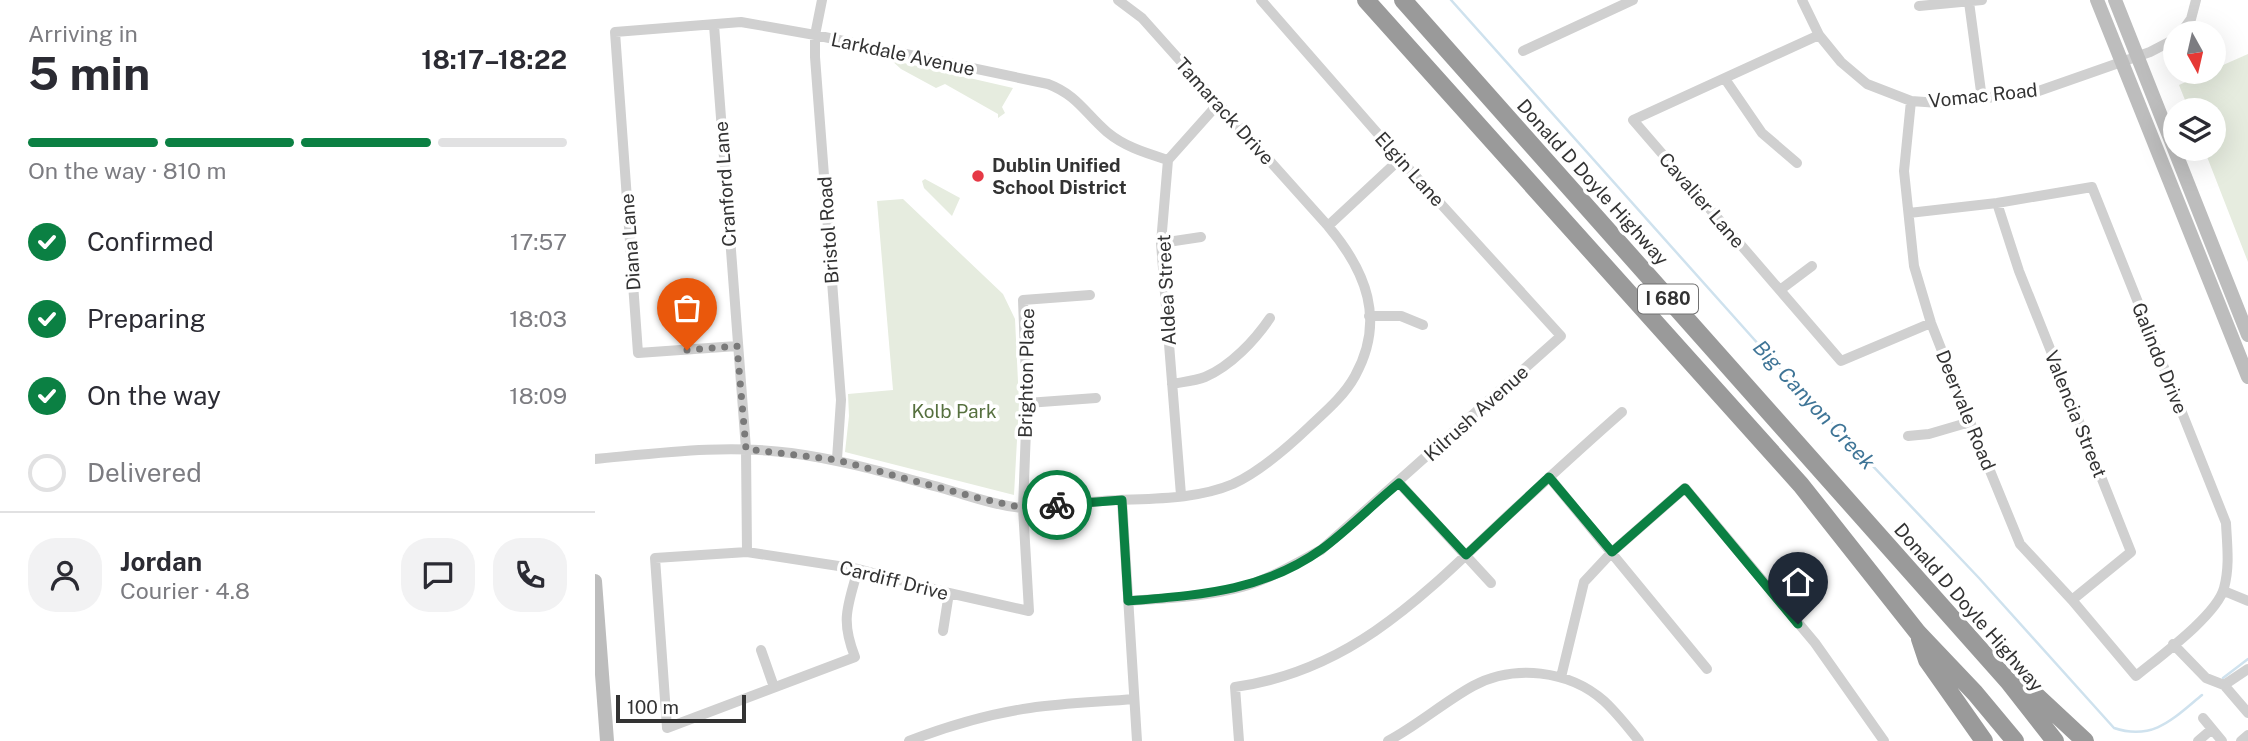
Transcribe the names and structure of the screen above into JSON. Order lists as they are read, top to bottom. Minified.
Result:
{"streets":{"highway":["Donald D Doyle Highway","I 680"],"street":["Larkdale Avenue","Vomac Road","Tamarack Drive","Elgin Lane","Cranford Lane","Cavalier Lane","Bristol Road","Diana Lane","Aldea Street","Galindo Drive","Brighton Place","Deervale Road","Kilrush Avenue","Valencia Street","Cardiff Drive"]},"crossings":[["Larkdale Avenue","Cranford Lane"],["Larkdale Avenue","Bristol Road"],["Larkdale Avenue","Diana Lane"],["Larkdale Avenue","Aldea Street"],["Vomac Road","Cavalier Lane"],["Vomac Road","Deervale Road"],["Tamarack Drive","Cranford Lane"],["Tamarack Drive","Bristol Road"],["Tamarack Drive","Aldea Street"],["Tamarack Drive","Brighton Place"],["Tamarack Drive","Cardiff Drive"],["Elgin Lane","Kilrush Avenue"],["Cranford Lane","Diana Lane"],["Cranford Lane","Cardiff Drive"],["Cavalier Lane","Deervale Road"],["Galindo Drive","Deervale Road"],["Galindo Drive","Valencia Street"],["Brighton Place","Cardiff Drive"],["Deervale Road","Valencia Street"]],"water":["Big Canyon Creek"],"parks":["Kolb Park"],"places":["Dublin Unified School District"],"scale_bar":"100 m","north":"bottom","page":{"heading":["5 min","Arriving in","18:17–18:22"],"panel":["Jordan","Courier · 4.8"],"bar":"On the way · 810 m","list":[["Confirmed","17:57"],["Preparing","18:03"],["On the way","18:09"],"Delivered"],"scale":"100 m"}}
